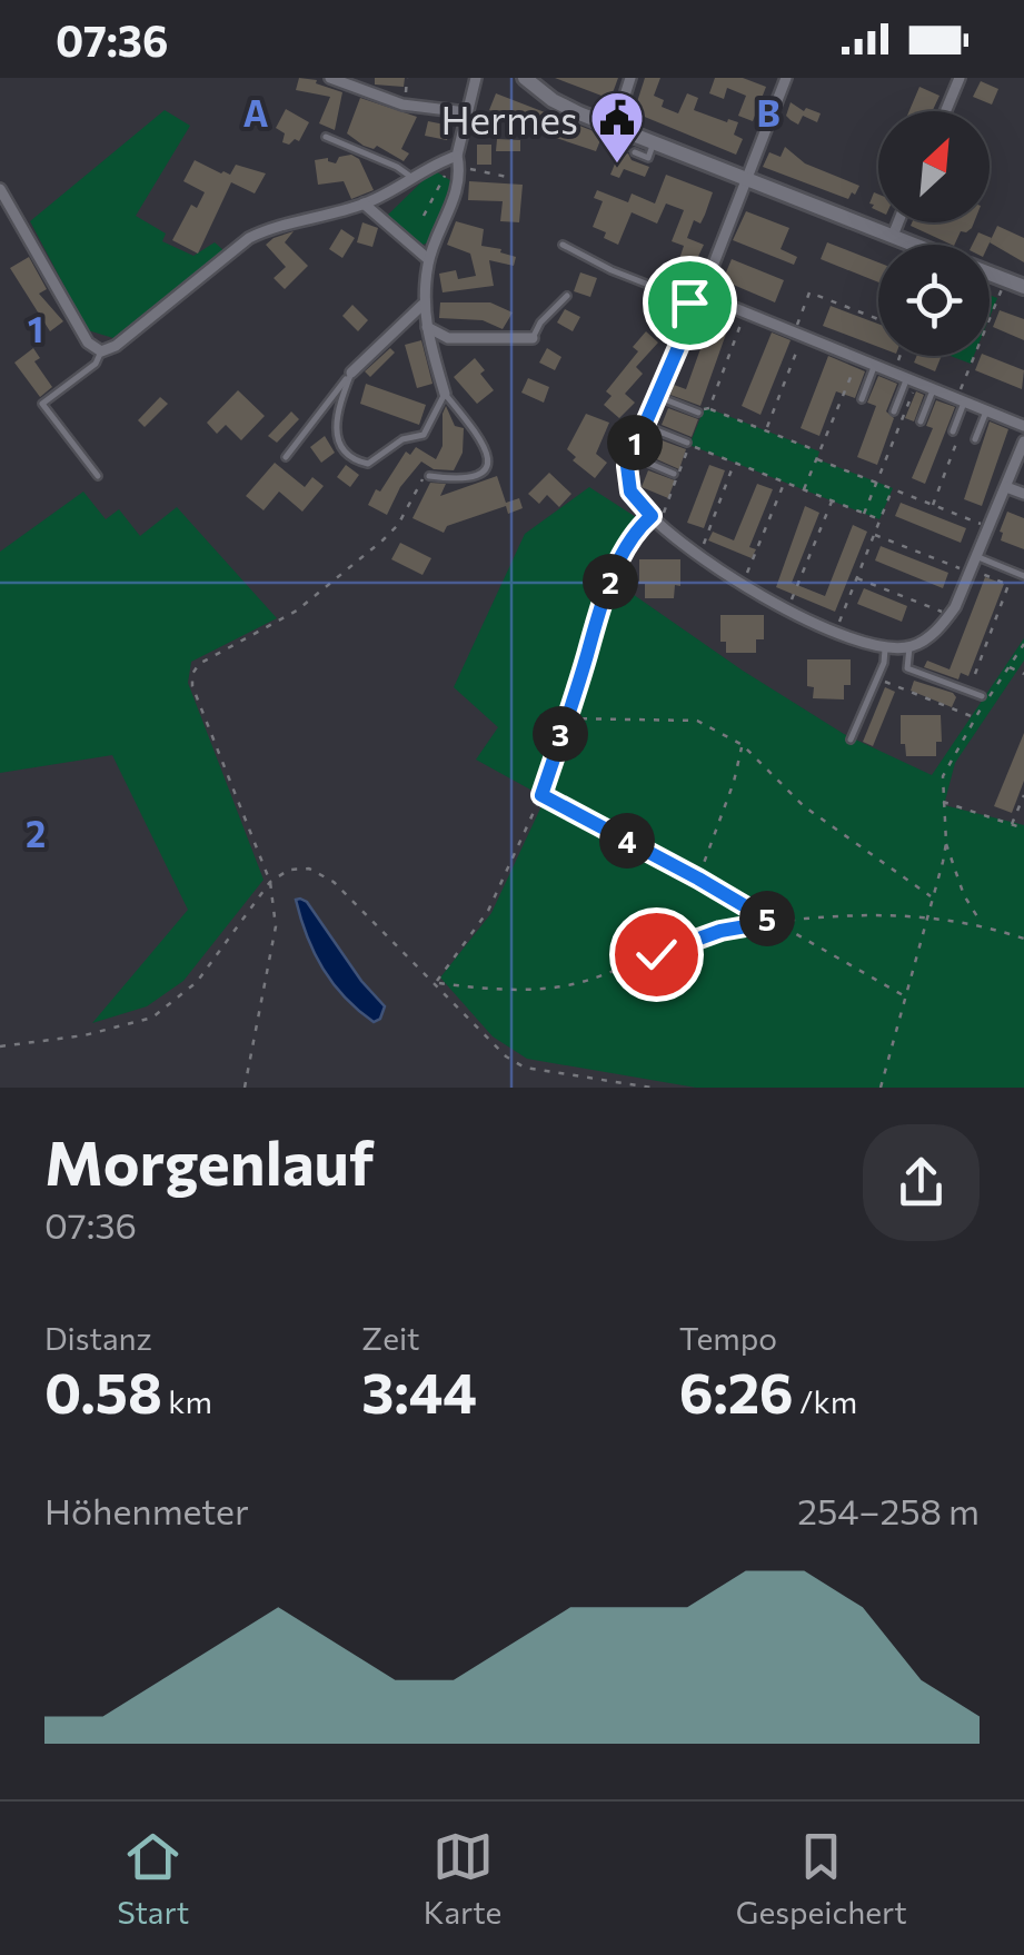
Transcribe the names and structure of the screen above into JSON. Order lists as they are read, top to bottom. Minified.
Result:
{"places":{"public building":["Hermes"]},"north":"top right","page":{"status":"07:36","pins":["1","2","3","4","5"],"heading":["Morgenlauf","07:36"],"stats":[["Distanz","0.58 km"],["Zeit","3:44"],["Tempo","6:26 /km"]],"chart":["Höhenmeter","254–258 m"],"tabs":["Start","Karte","Gespeichert"]},"grid":{"columns":["A","B"],"rows":["1","2"]}}
